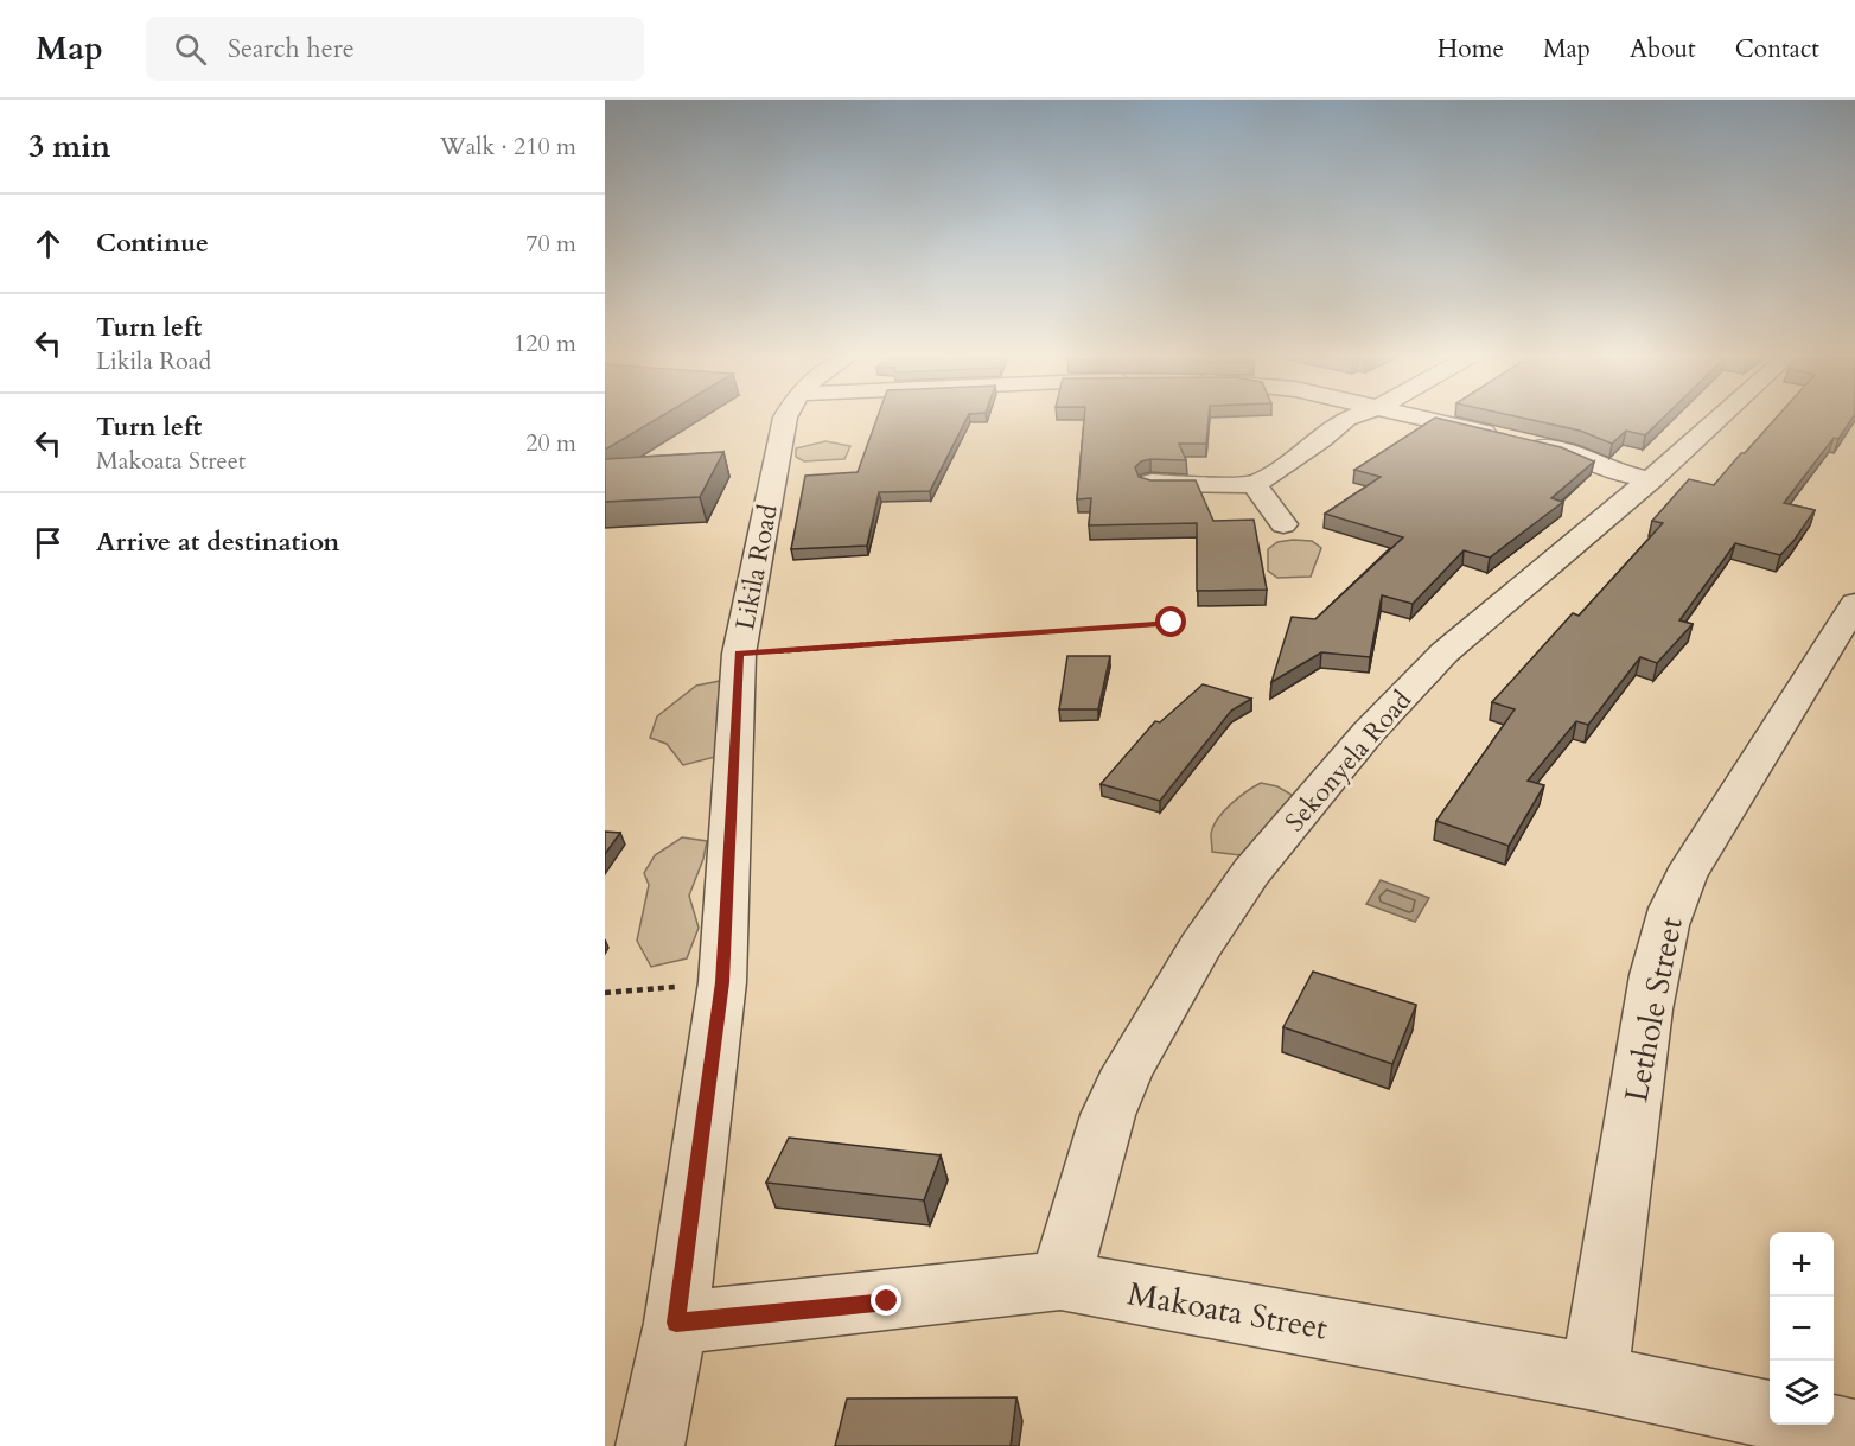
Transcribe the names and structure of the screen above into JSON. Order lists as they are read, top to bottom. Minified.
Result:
{"streets":{"street":["Likila Road","Sekonyela Road","Lethole Street","Makoata Street"]},"crossings":[["Likila Road","Makoata Street"],["Sekonyela Road","Makoata Street"],["Lethole Street","Makoata Street"]],"page":{"header":"Map","search":"Search here","nav":["Home","Map","About","Contact"],"heading":["3 min","Walk · 210 m"],"list":[["Continue","70 m"],["Turn left","Likila Road","120 m"],["Turn left","Makoata Street","20 m"],"Arrive at destination"],"map_buttons":["+","−"]}}
